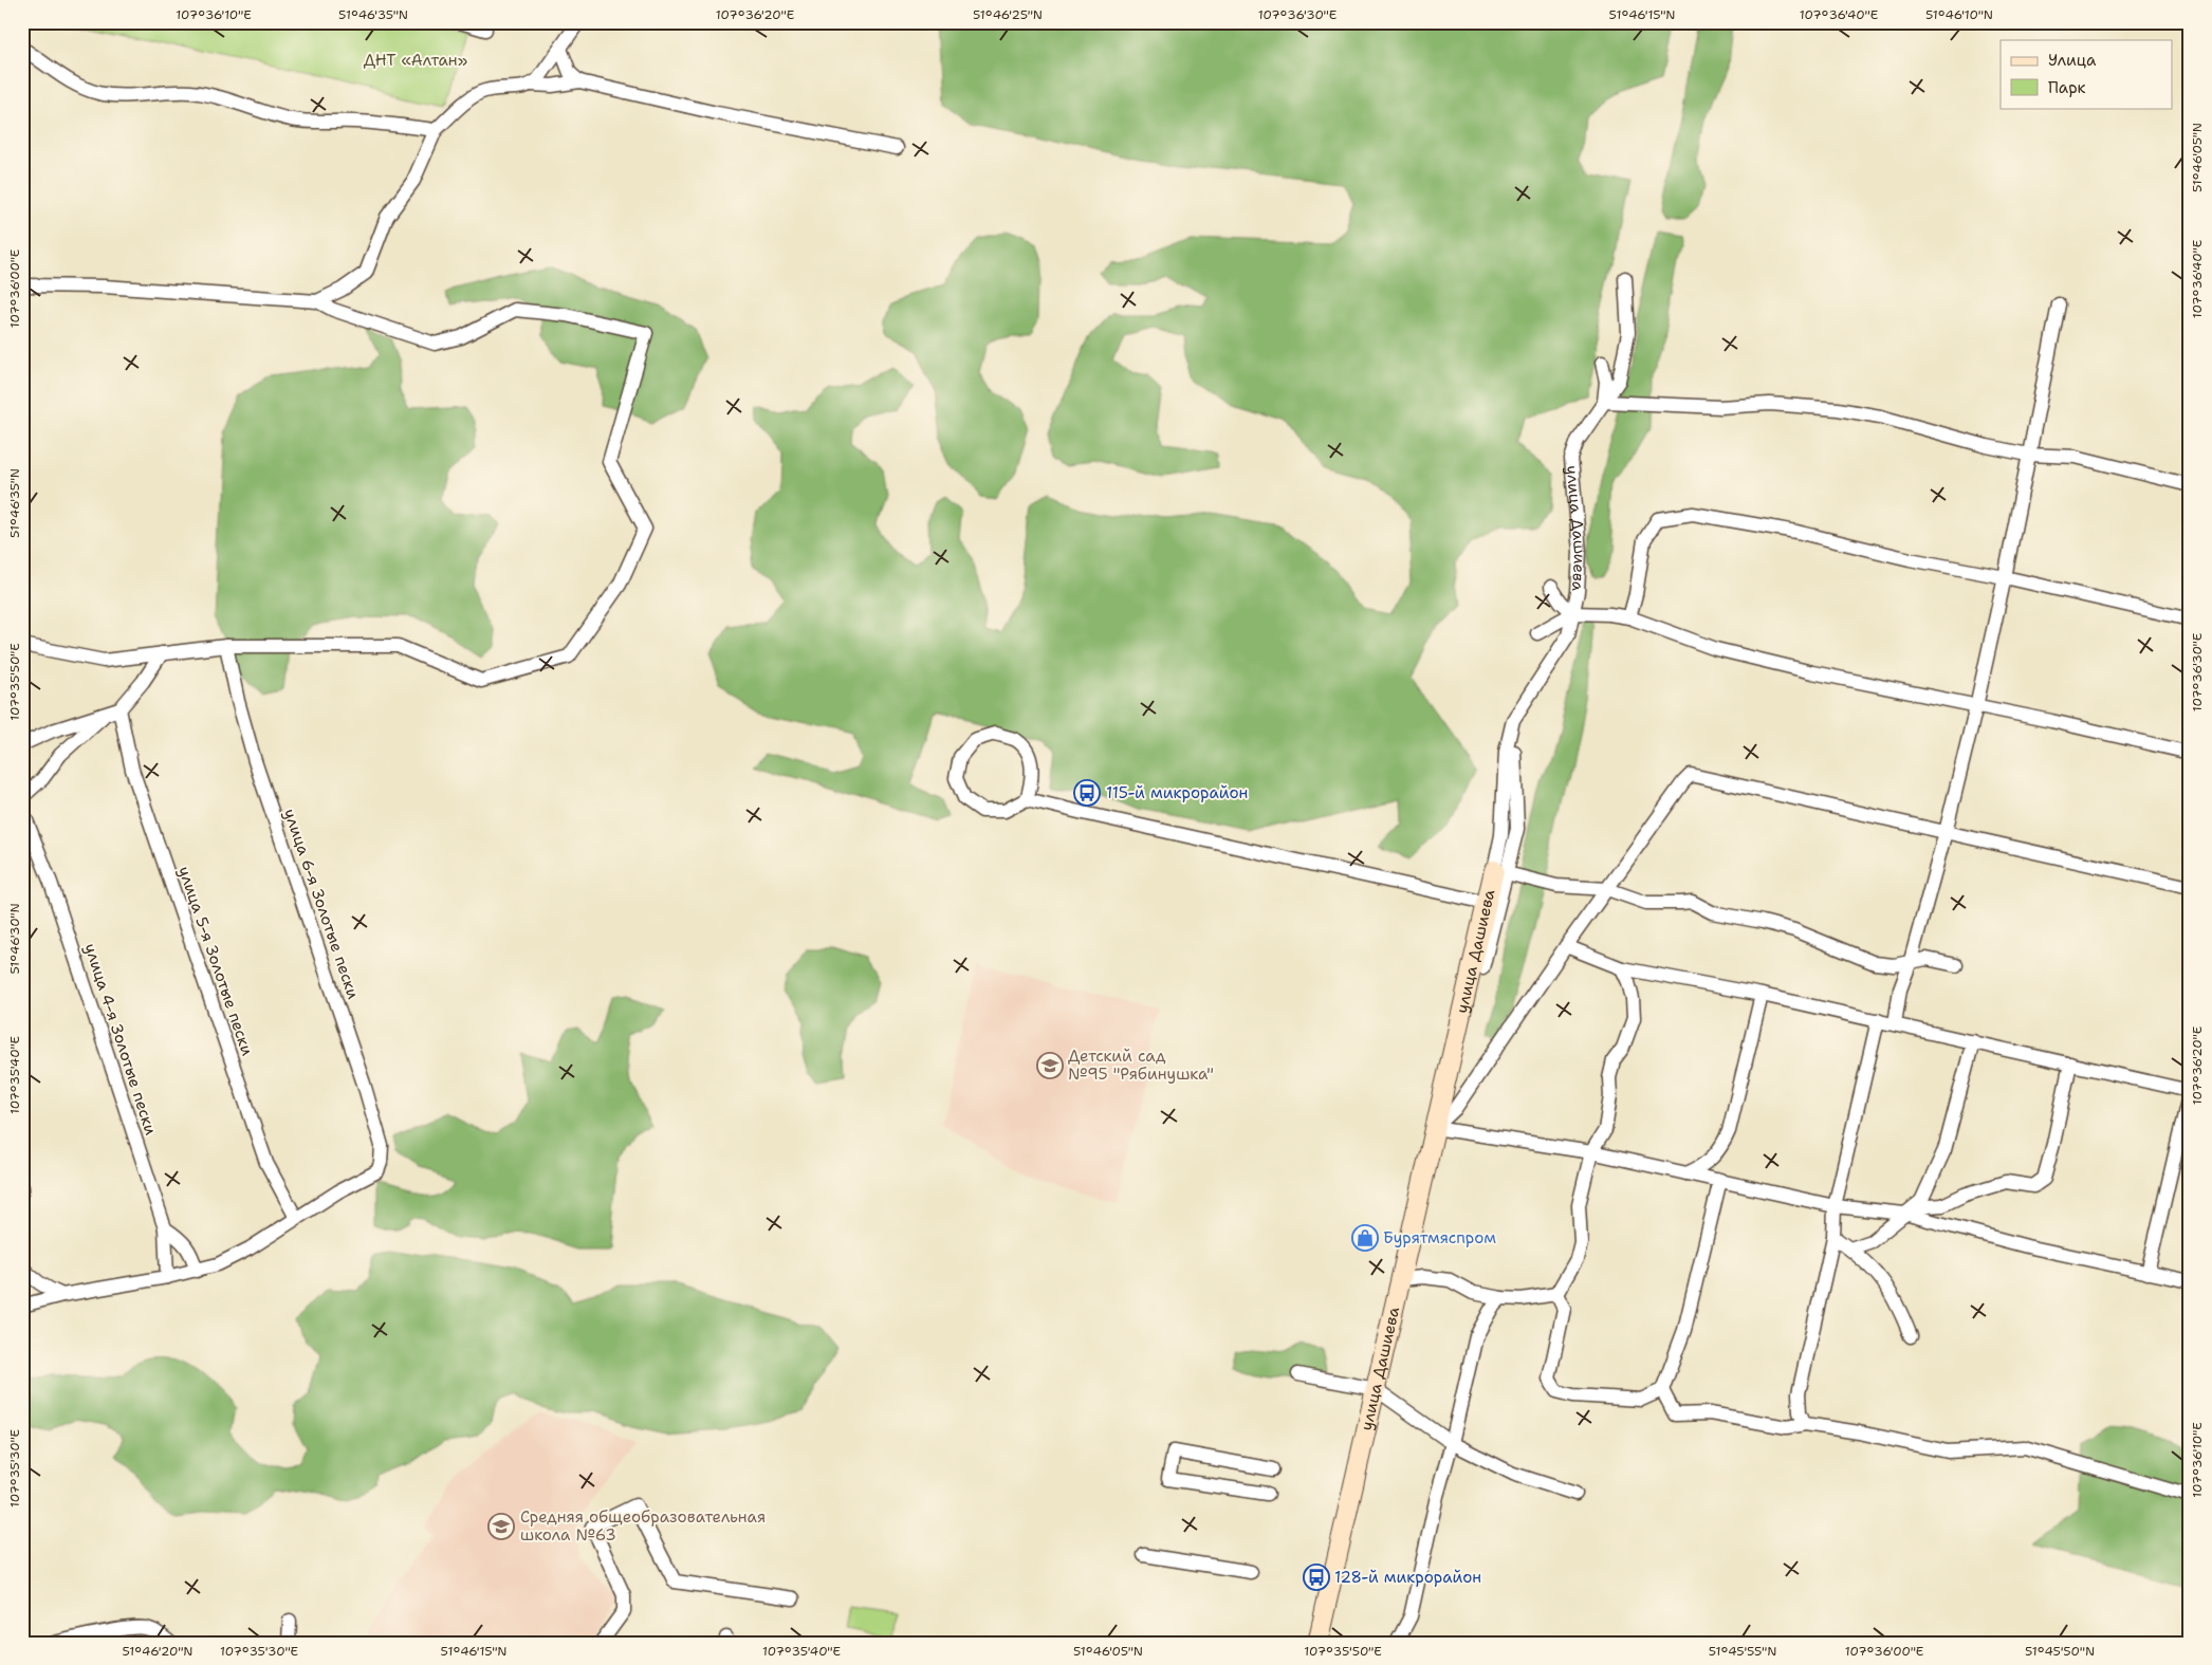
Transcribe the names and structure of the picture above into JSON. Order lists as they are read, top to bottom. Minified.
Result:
{"streets":{"street":["улица Дашиева","улица 6-я Золотые пески","улица 5-я Золотые пески","улица 4-я Золотые пески"]},"crossings":[["улица 6-я Золотые пески","улица 5-я Золотые пески"]],"parks":["ДНТ «Алтан»"],"places":{"bus stop":["115-й микрорайон","128-й микрорайон"],"school or university":["Детский сад №95 \"Рябинушка\"","Средняя общеобразовательная школа №63"],"shop":["Бурятмяспром"]},"legend":["Улица","Парк"],"coordinates":["107°36'10\"E","51°46'35\"N","107°36'20\"E","51°46'25\"N","107°36'30\"E","51°46'15\"N","107°36'40\"E","51°46'10\"N","51°46'05\"N","107°36'00\"E","107°35'50\"E","51°46'30\"N","107°35'40\"E","107°35'30\"E","51°46'20\"N","51°45'55\"N","51°45'50\"N"]}
